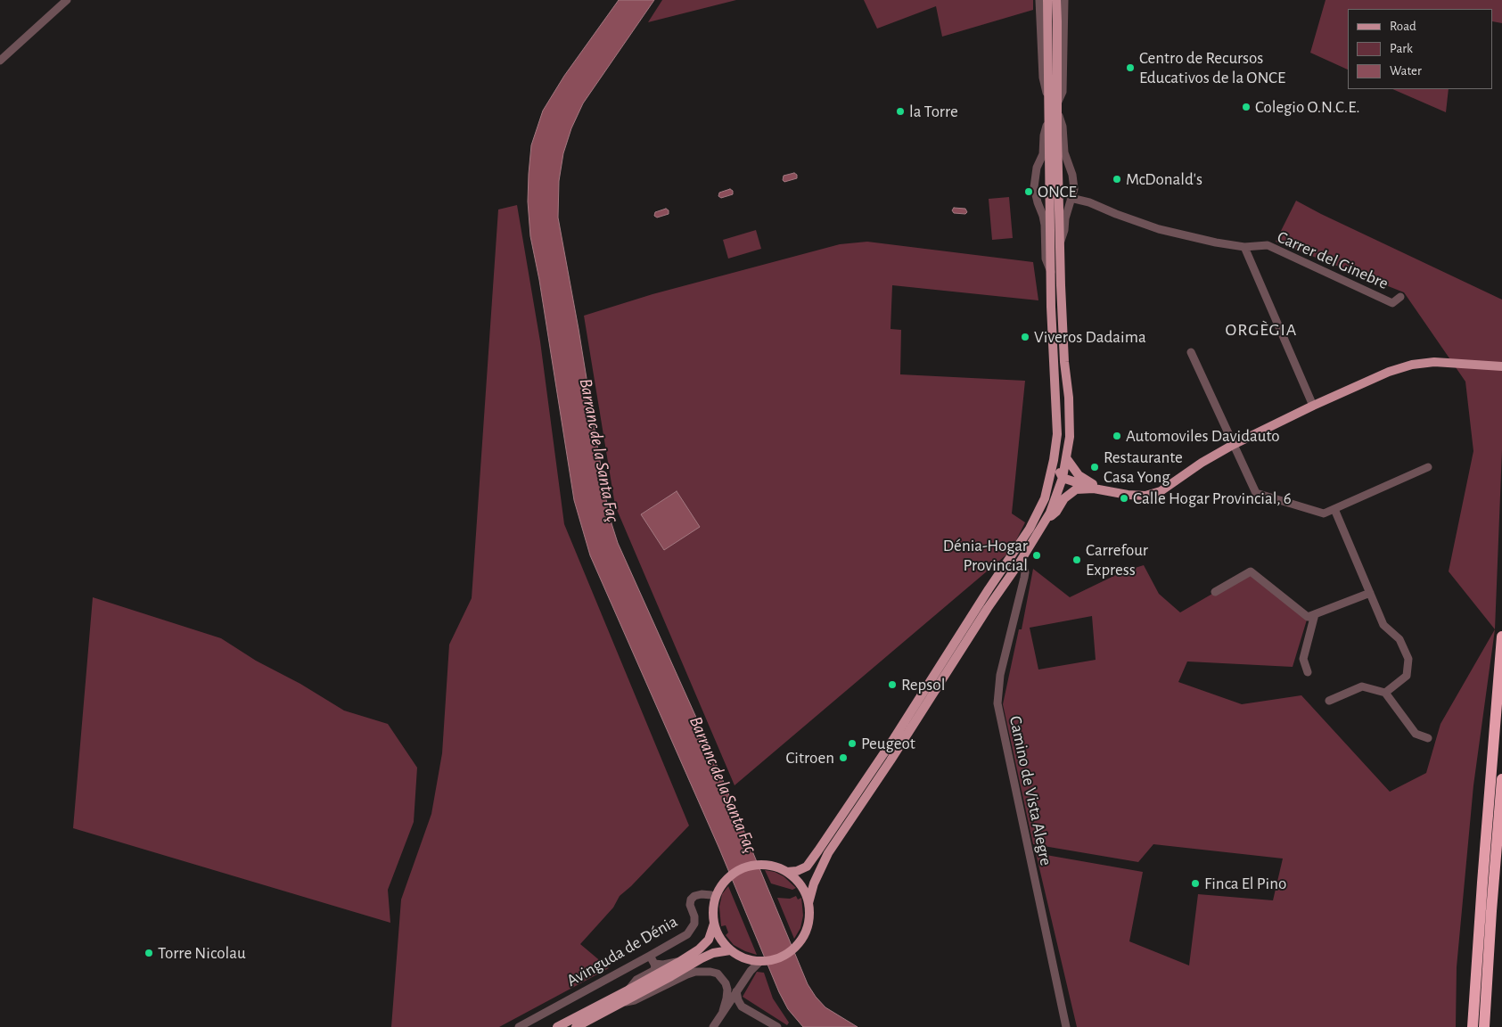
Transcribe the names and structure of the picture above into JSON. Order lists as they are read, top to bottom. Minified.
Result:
{"streets":{"main road":["Avinguda de Dénia"],"street":["Carrer del Ginebre","Camino de Vista Alegre"]},"districts":["ORGÈGIA"],"water":["Barranc de la Santa Faç"],"places":["Centro de Recursos Educativos de la ONCE","Colegio O.N.C.E.","la Torre","McDonald's","ONCE","Viveros Dadaima","Automoviles Davidauto","Restaurante Casa Yong","Calle Hogar Provincial, 6","Dénia-Hogar Provincial","Carrefour Express","Repsol","Peugeot","Citroen","Finca El Pino","Torre Nicolau"],"legend":["Road","Park","Water"]}
